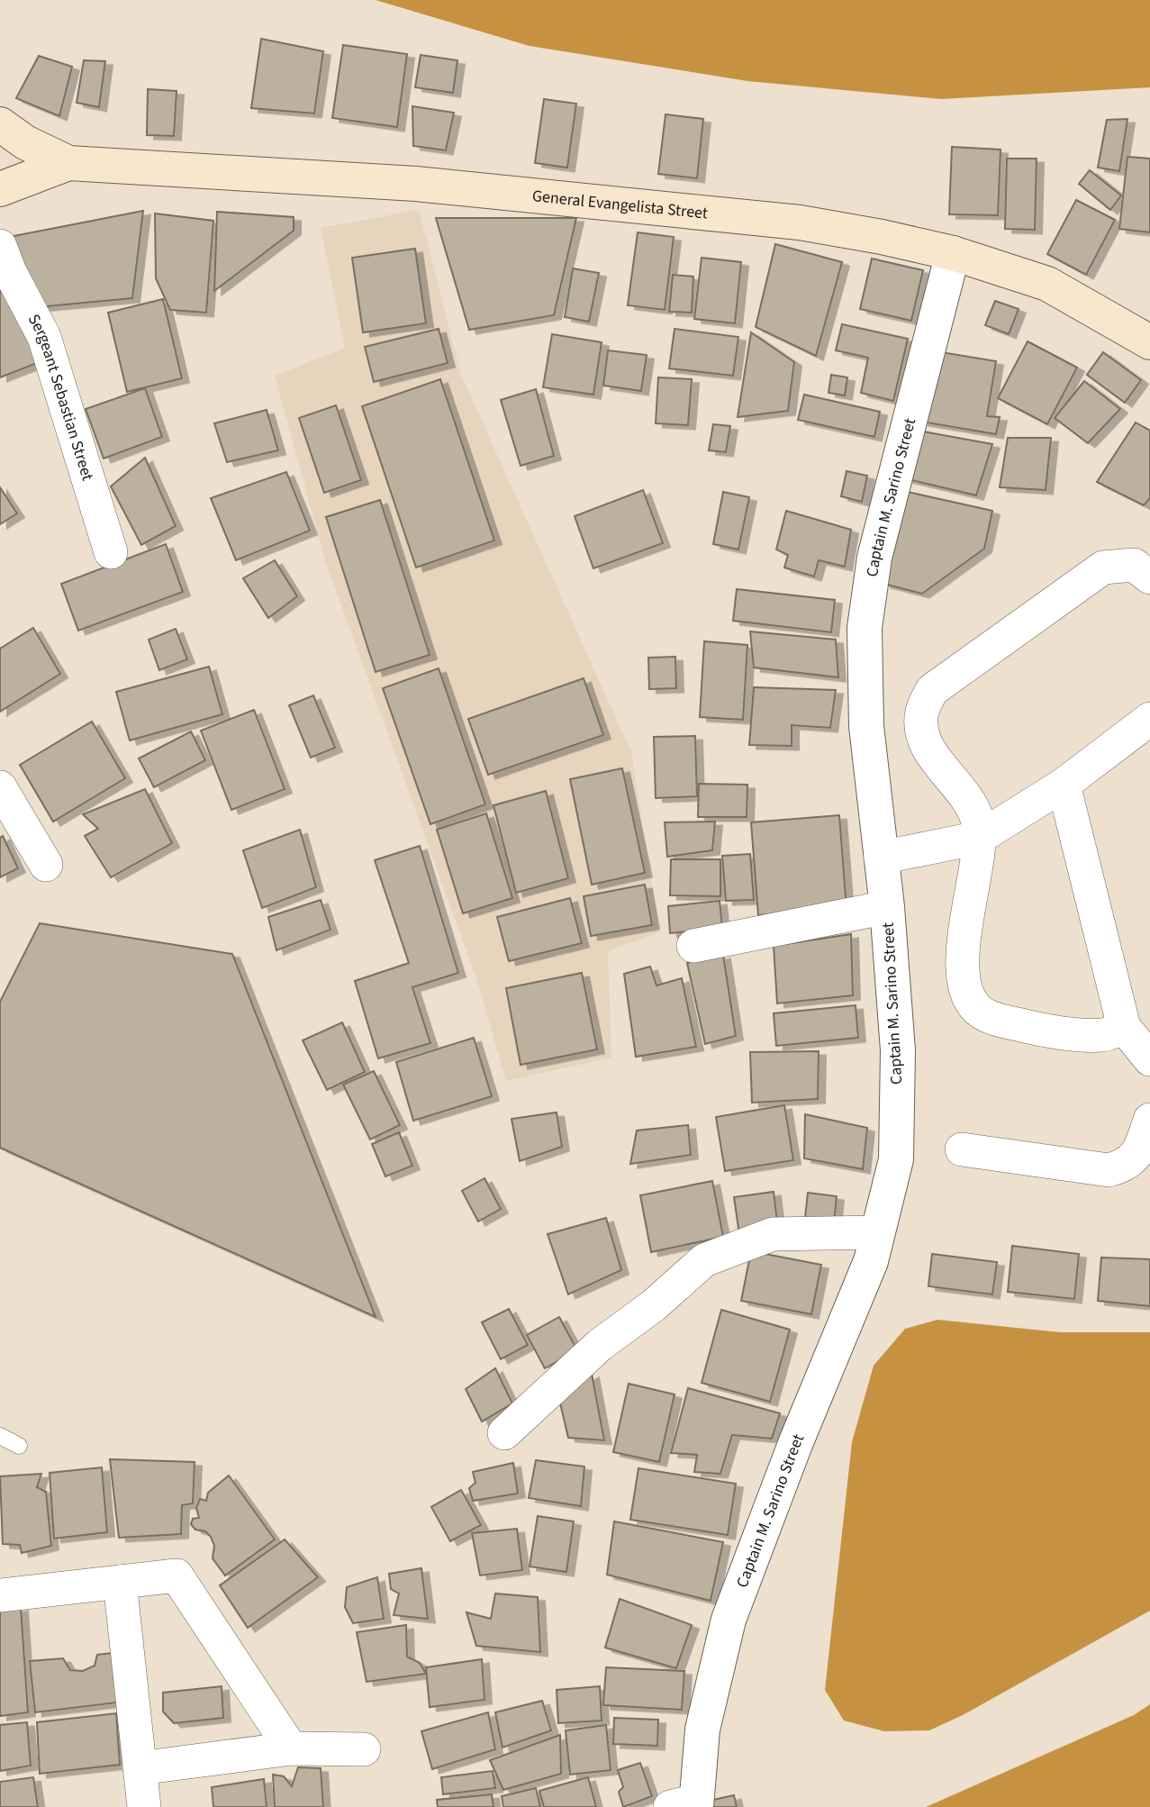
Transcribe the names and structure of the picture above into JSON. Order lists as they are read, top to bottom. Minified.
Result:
{"streets":{"main road":["General Evangelista Street"],"street":["Sergeant Sebastian Street","Captain M. Sarino Street"]},"crossings":[["General Evangelista Street","Captain M. Sarino Street"]]}
